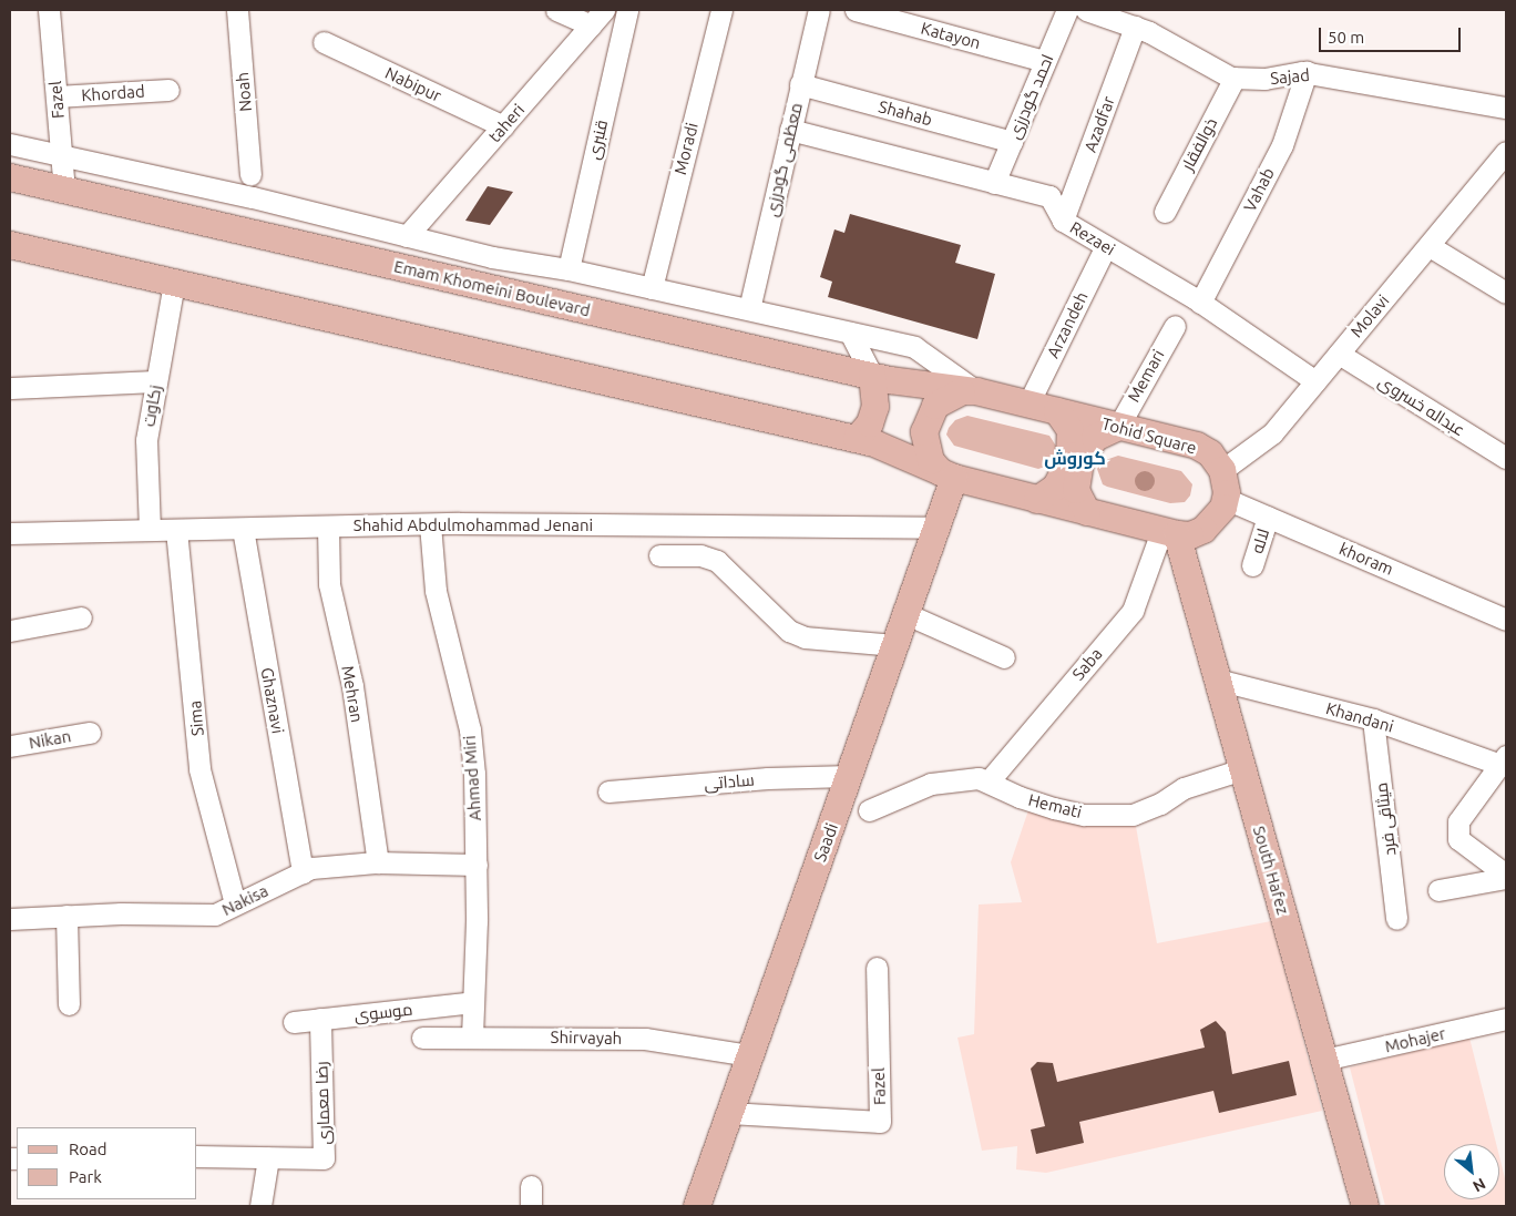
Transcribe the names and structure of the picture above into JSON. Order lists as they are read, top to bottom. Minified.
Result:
{"streets":{"main road":["Emam Khomeini Boulevard","Tohid Square","Saadi","South Hafez"],"street":["Katayon","Sajad","Nabipur","Noah","Khordad","احمد گودرزی","Fazel","Shahab","taheri","Azadfar","قنبری","ذوالفقار","Moradi","معظمی گودرزی","Vahab","Rezaei","Molavi","Arzandeh","Memari","زکاوت","عبداله خسروی","Shahid Abdulmohammad Jenani","لاله","khoram","Saba","Mehran","Ghaznavi","Khandani","Sima","Nikan","Ahmad Miri","ساداتی","Hemati","میثاقی فرد","Nakisa","موسوی","Shirvayah","Mohajer","رضا معماری"]},"crossings":[["Katayon","احمد گودرزی"],["Sajad","Azadfar"],["Sajad","ذوالفقار"],["Sajad","Vahab"],["Nabipur","taheri"],["Khordad","Fazel"],["احمد گودرزی","Shahab"],["احمد گودرزی","Rezaei"],["Fazel","Emam Khomeini Boulevard"],["Fazel","Saadi"],["Shahab","معظمی گودرزی"],["Azadfar","Rezaei"],["معظمی گودرزی","Rezaei"],["Vahab","Rezaei"],["Rezaei","Molavi"],["Rezaei","Arzandeh"],["Emam Khomeini Boulevard","Arzandeh"],["Emam Khomeini Boulevard","Tohid Square"],["Emam Khomeini Boulevard","Saadi"],["Molavi","Memari"],["Molavi","عبداله خسروی"],["Molavi","Tohid Square"],["Molavi","khoram"],["Molavi","Saba"],["Molavi","South Hafez"],["Arzandeh","Tohid Square"],["Arzandeh","Saadi"],["Memari","Tohid Square"],["Memari","khoram"],["Memari","Saba"],["Memari","South Hafez"],["زکاوت","Shahid Abdulmohammad Jenani"],["Tohid Square","khoram"],["Tohid Square","Saba"],["Tohid Square","Saadi"],["Tohid Square","South Hafez"],["Shahid Abdulmohammad Jenani","Mehran"],["Shahid Abdulmohammad Jenani","Ghaznavi"],["Shahid Abdulmohammad Jenani","Sima"],["Shahid Abdulmohammad Jenani","Ahmad Miri"],["Shahid Abdulmohammad Jenani","Saadi"],["لاله","khoram"],["khoram","Saba"],["khoram","South Hafez"],["Saba","Hemati"],["Saba","South Hafez"],["Mehran","Nakisa"],["Ghaznavi","Nakisa"],["Khandani","میثاقی فرد"],["Khandani","South Hafez"],["Sima","Nakisa"],["Ahmad Miri","Nakisa"],["Ahmad Miri","موسوی"],["Ahmad Miri","Shirvayah"],["ساداتی","Saadi"],["Hemati","South Hafez"],["Saadi","Shirvayah"],["South Hafez","Mohajer"],["موسوی","رضا معماری"]],"districts":["کوروش"],"legend":["Road","Park"],"scale_bar":"50 m","north":"bottom right"}
